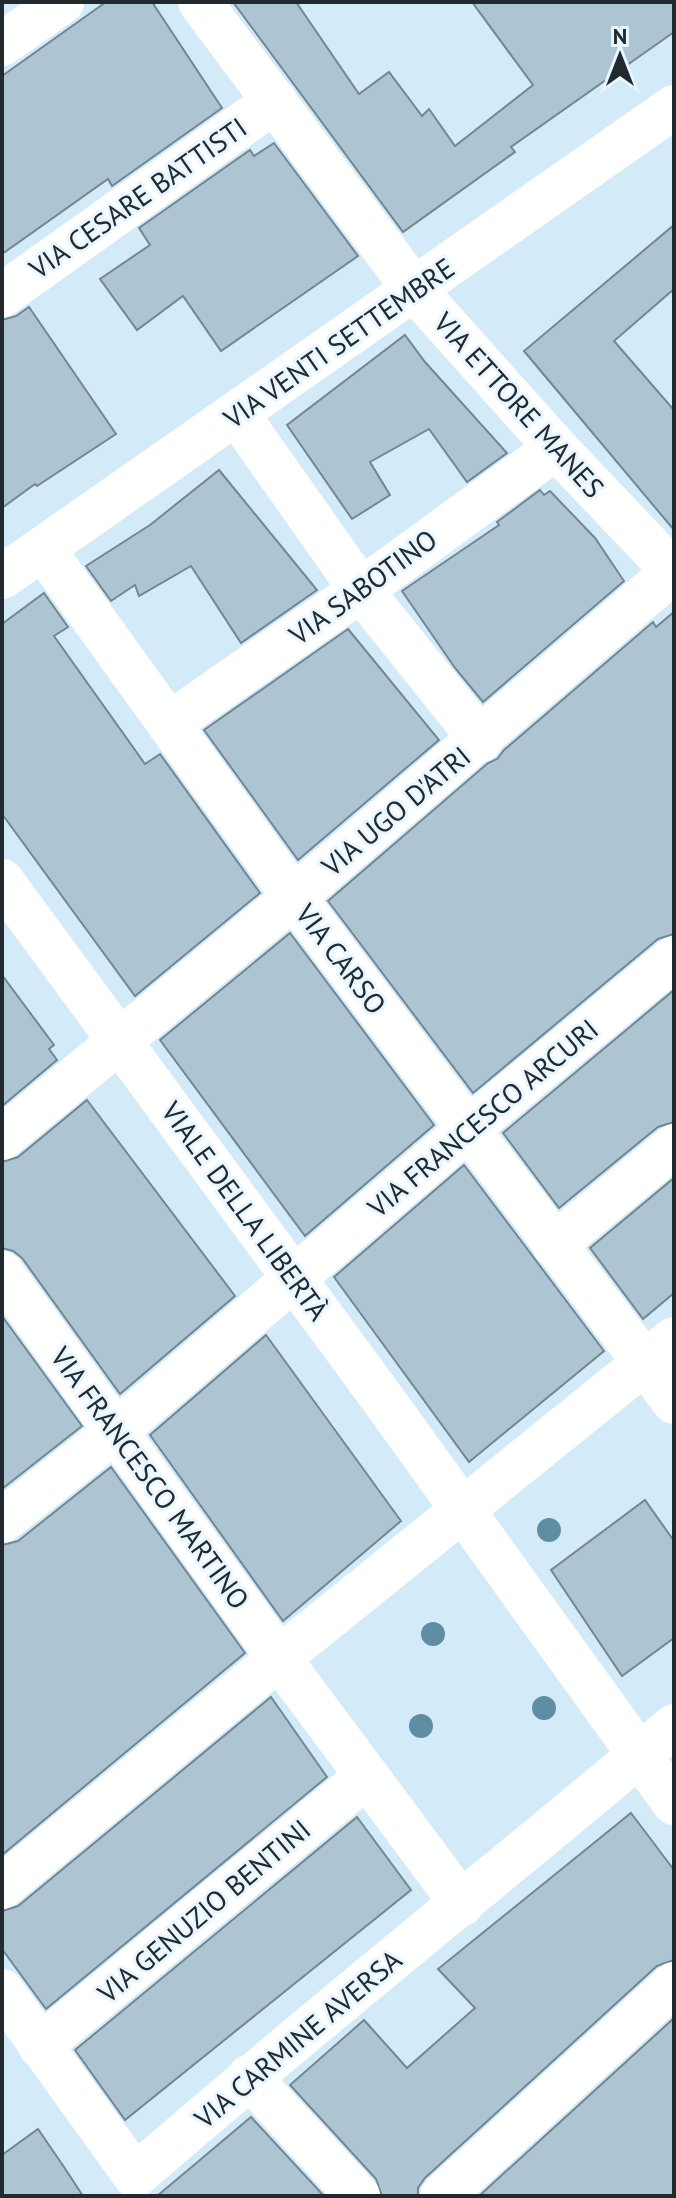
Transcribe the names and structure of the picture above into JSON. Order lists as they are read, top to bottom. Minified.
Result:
{"streets":{"street":["VIA CESARE BATTISTI","VIA VENTI SETTEMBRE","VIA ETTORE MANES","VIA SABOTINO","VIA UGO D'ATRI","VIA CARSO","VIA FRANCESCO ARCURI","VIALE DELLA LIBERTÀ","VIA FRANCESCO MARTINO","VIA GENUZIO BENTINI","VIA CARMINE AVERSA"]},"crossings":[["VIA CESARE BATTISTI","VIA ETTORE MANES"],["VIA VENTI SETTEMBRE","VIA ETTORE MANES"],["VIA VENTI SETTEMBRE","VIA CARSO"],["VIA ETTORE MANES","VIA SABOTINO"],["VIA ETTORE MANES","VIA UGO D'ATRI"],["VIA SABOTINO","VIA CARSO"],["VIA UGO D'ATRI","VIA CARSO"],["VIA UGO D'ATRI","VIALE DELLA LIBERTÀ"],["VIA CARSO","VIA FRANCESCO ARCURI"],["VIA FRANCESCO ARCURI","VIALE DELLA LIBERTÀ"],["VIA FRANCESCO ARCURI","VIA FRANCESCO MARTINO"],["VIA FRANCESCO MARTINO","VIA GENUZIO BENTINI"],["VIA FRANCESCO MARTINO","VIA CARMINE AVERSA"],["VIA GENUZIO BENTINI","VIA CARMINE AVERSA"]],"north":"top"}
